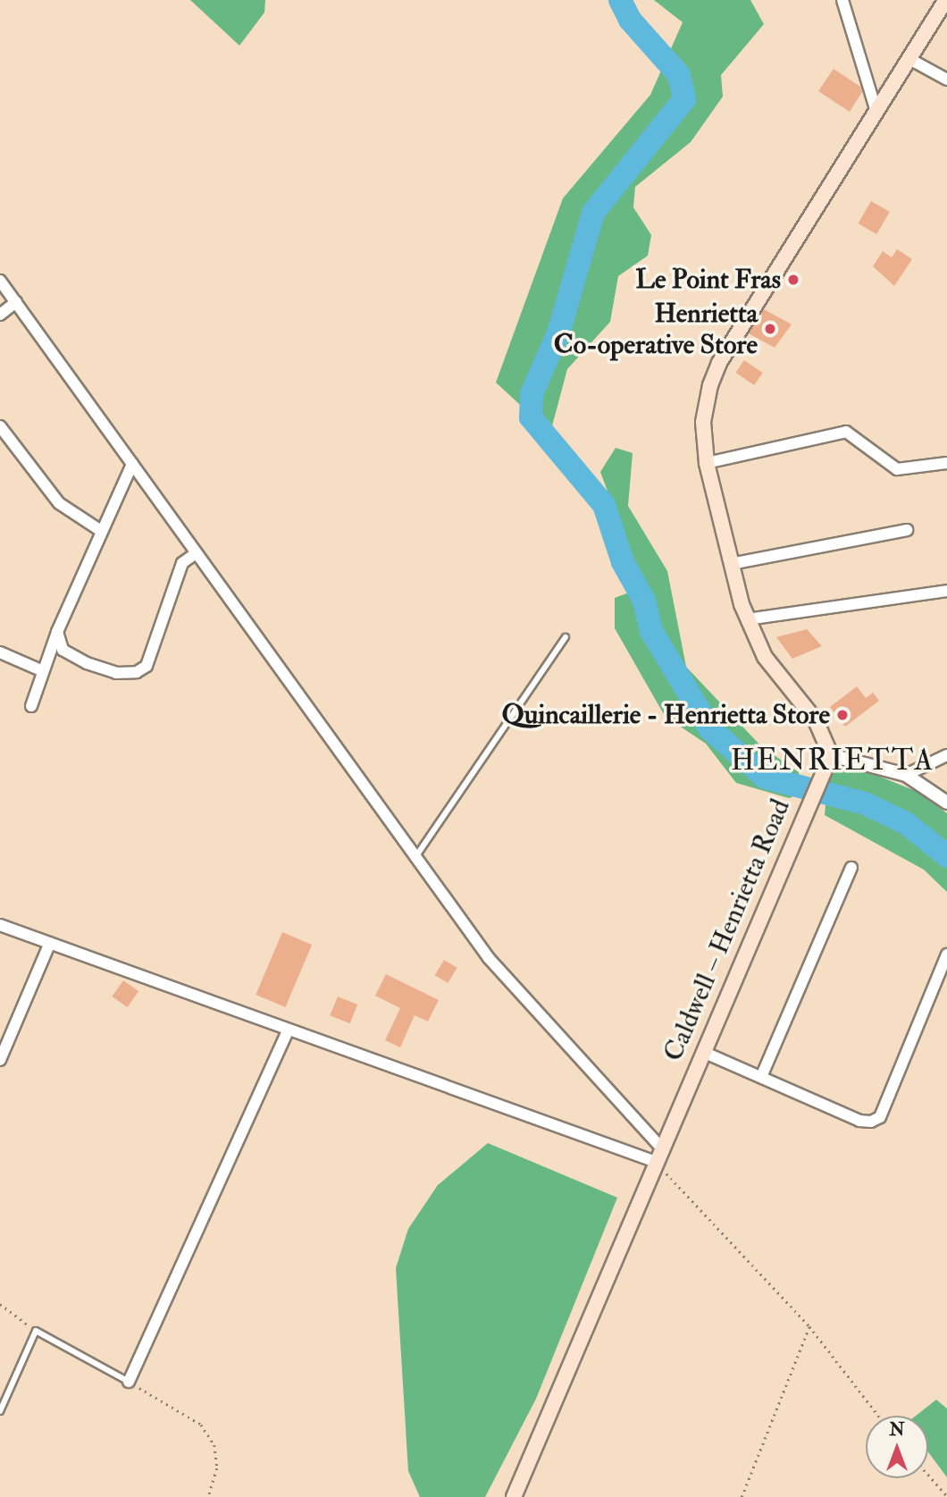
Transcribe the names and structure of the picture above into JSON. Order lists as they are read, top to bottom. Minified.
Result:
{"streets":{"main road":["Caldwell – Henrietta Road"]},"districts":["HENRIETTA"],"places":["Le Point Fras","Henrietta Co-operative Store","Quincaillerie - Henrietta Store"],"north":"top"}
